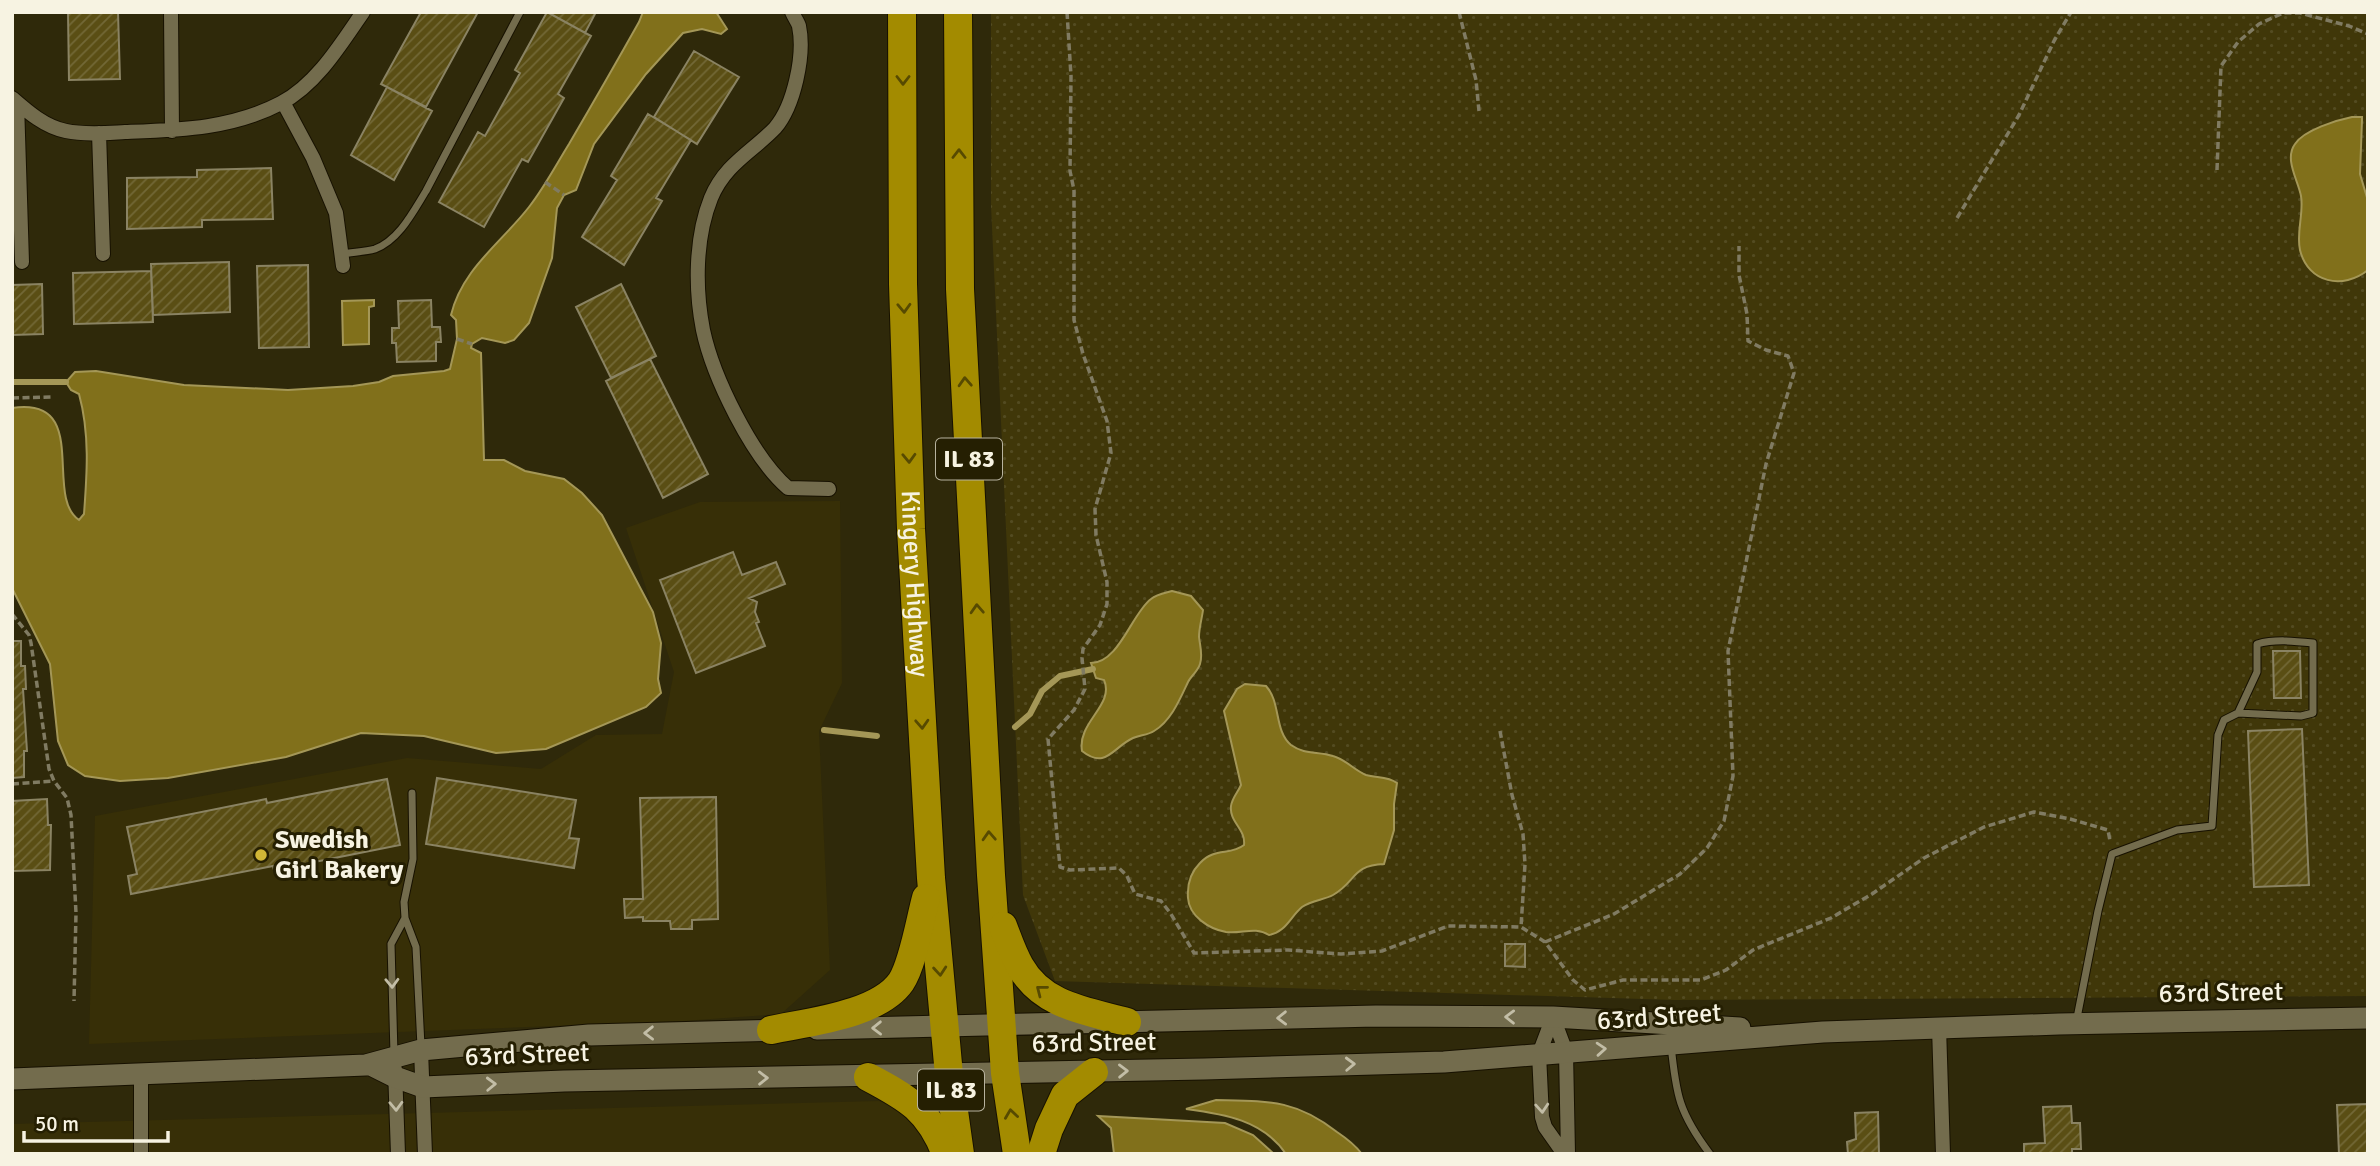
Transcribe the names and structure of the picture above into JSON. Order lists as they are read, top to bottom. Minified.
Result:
{"streets":{"highway":["IL 83","Kingery Highway"],"street":["63rd Street"]},"crossings":[["IL 83","63rd Street"],["Kingery Highway","63rd Street"]],"places":["Swedish Girl Bakery"],"scale_bar":"50 m"}
